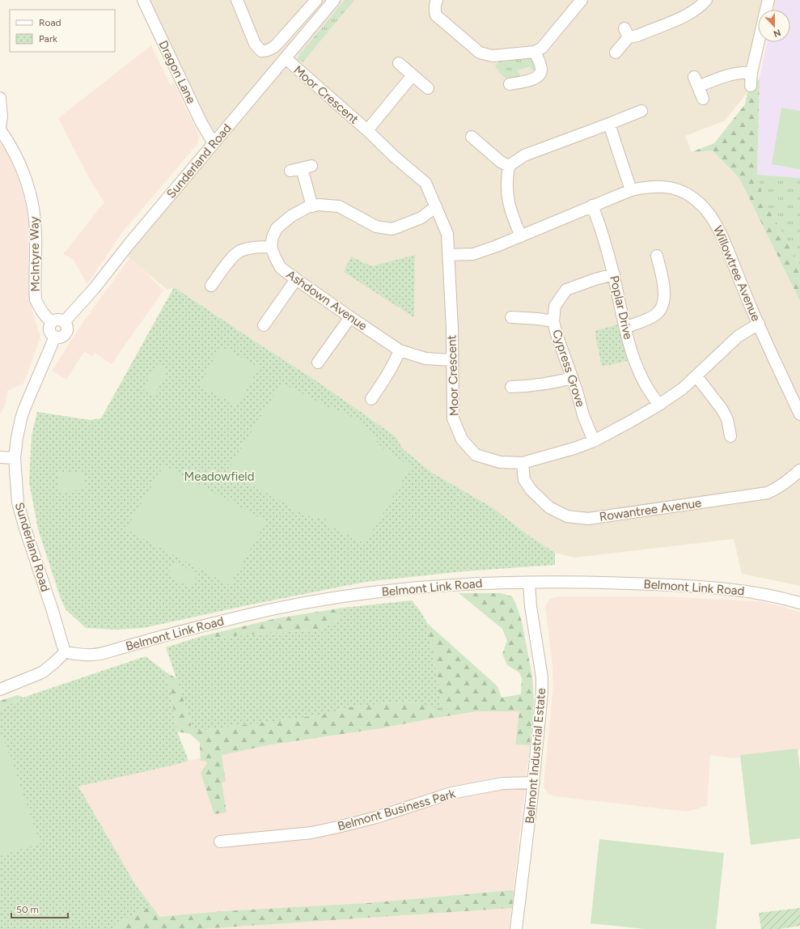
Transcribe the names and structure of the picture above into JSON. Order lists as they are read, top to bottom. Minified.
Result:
{"streets":{"street":["Dragon Lane","Moor Crescent","Sunderland Road","McIntyre Way","Willowtree Avenue","Ashdown Avenue","Poplar Drive","Cypress Grove","Rowantree Avenue","Belmont Link Road","Belmont Industrial Estate","Belmont Business Park"]},"crossings":[["Dragon Lane","Sunderland Road"],["Moor Crescent","Sunderland Road"],["Moor Crescent","Willowtree Avenue"],["Moor Crescent","Ashdown Avenue"],["Moor Crescent","Poplar Drive"],["Moor Crescent","Cypress Grove"],["Moor Crescent","Rowantree Avenue"],["Sunderland Road","McIntyre Way"],["Sunderland Road","Belmont Link Road"],["Willowtree Avenue","Poplar Drive"],["Poplar Drive","Cypress Grove"],["Belmont Link Road","Belmont Industrial Estate"],["Belmont Industrial Estate","Belmont Business Park"]],"parks":["Meadowfield"],"legend":["Road","Park"],"scale_bar":"50 m","north":"bottom"}
